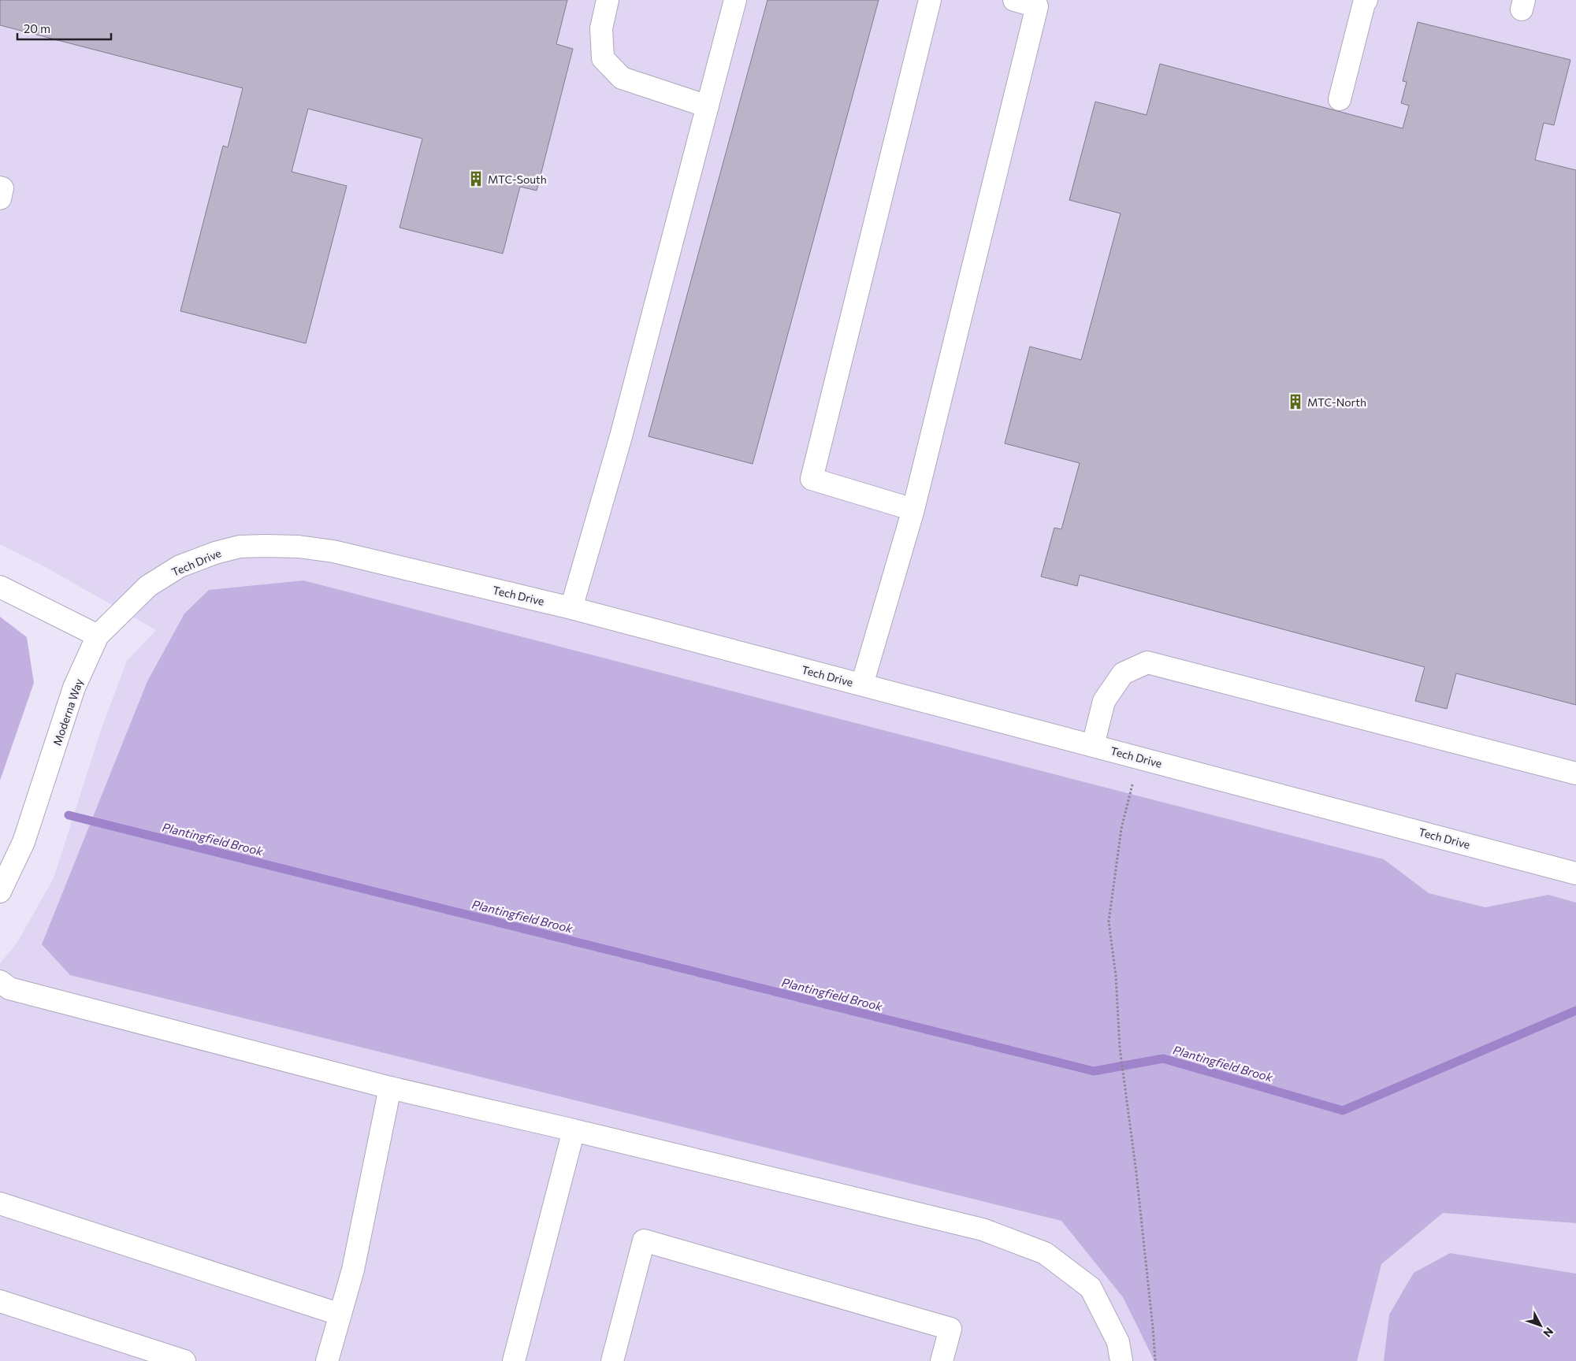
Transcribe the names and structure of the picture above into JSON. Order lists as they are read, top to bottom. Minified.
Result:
{"streets":{"street":["Tech Drive","Moderna Way"]},"crossings":[["Tech Drive","Moderna Way"]],"water":["Plantingfield Brook"],"places":{"building":["MTC-South","MTC-North"]},"scale_bar":"20 m","north":"bottom right"}
